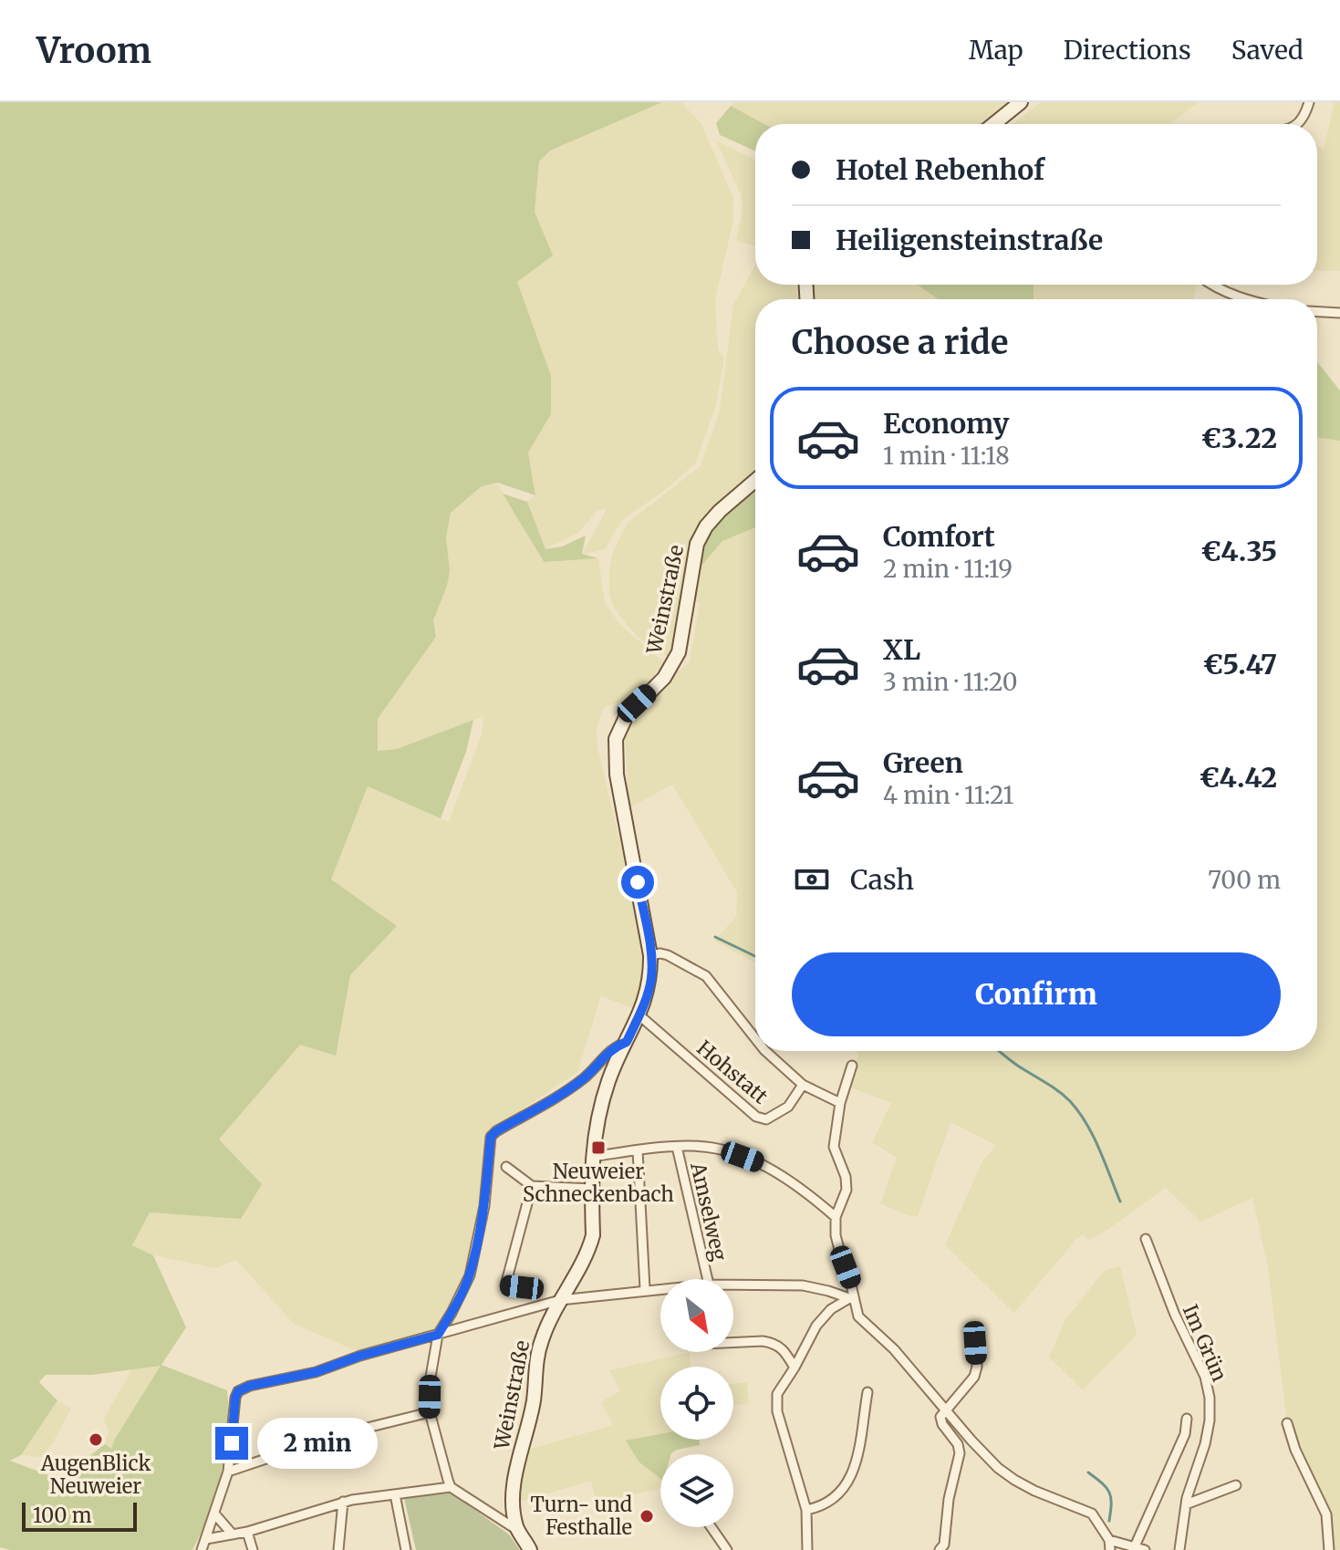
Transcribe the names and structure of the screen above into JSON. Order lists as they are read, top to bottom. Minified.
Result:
{"streets":{"main road":["Weinstraße"],"street":["Hohstatt","Amselweg","Im Grün"]},"crossings":[["Weinstraße","Hohstatt"]],"places":{"transit":["Neuweier Schneckenbach"],"other":["AugenBlick Neuweier","Turn- und Festhalle"]},"scale_bar":"100 m","north":"bottom right","page":{"header":"Vroom","nav":["Map","Directions","Saved"],"banner":["Hotel Rebenhof","Heiligensteinstraße"],"heading":"Choose a ride","list":[{"name":"Economy","note":"1 min · 11:18","value":"€3.22"},{"name":"Comfort","note":"2 min · 11:19","value":"€4.35"},{"name":"XL","note":"3 min · 11:20","value":"€5.47"},{"name":"Green","note":"4 min · 11:21","value":"€4.42"}],"pay":["Cash","700 m"],"buttons":"Confirm","bubble":"2 min","scale":"100 m"}}
